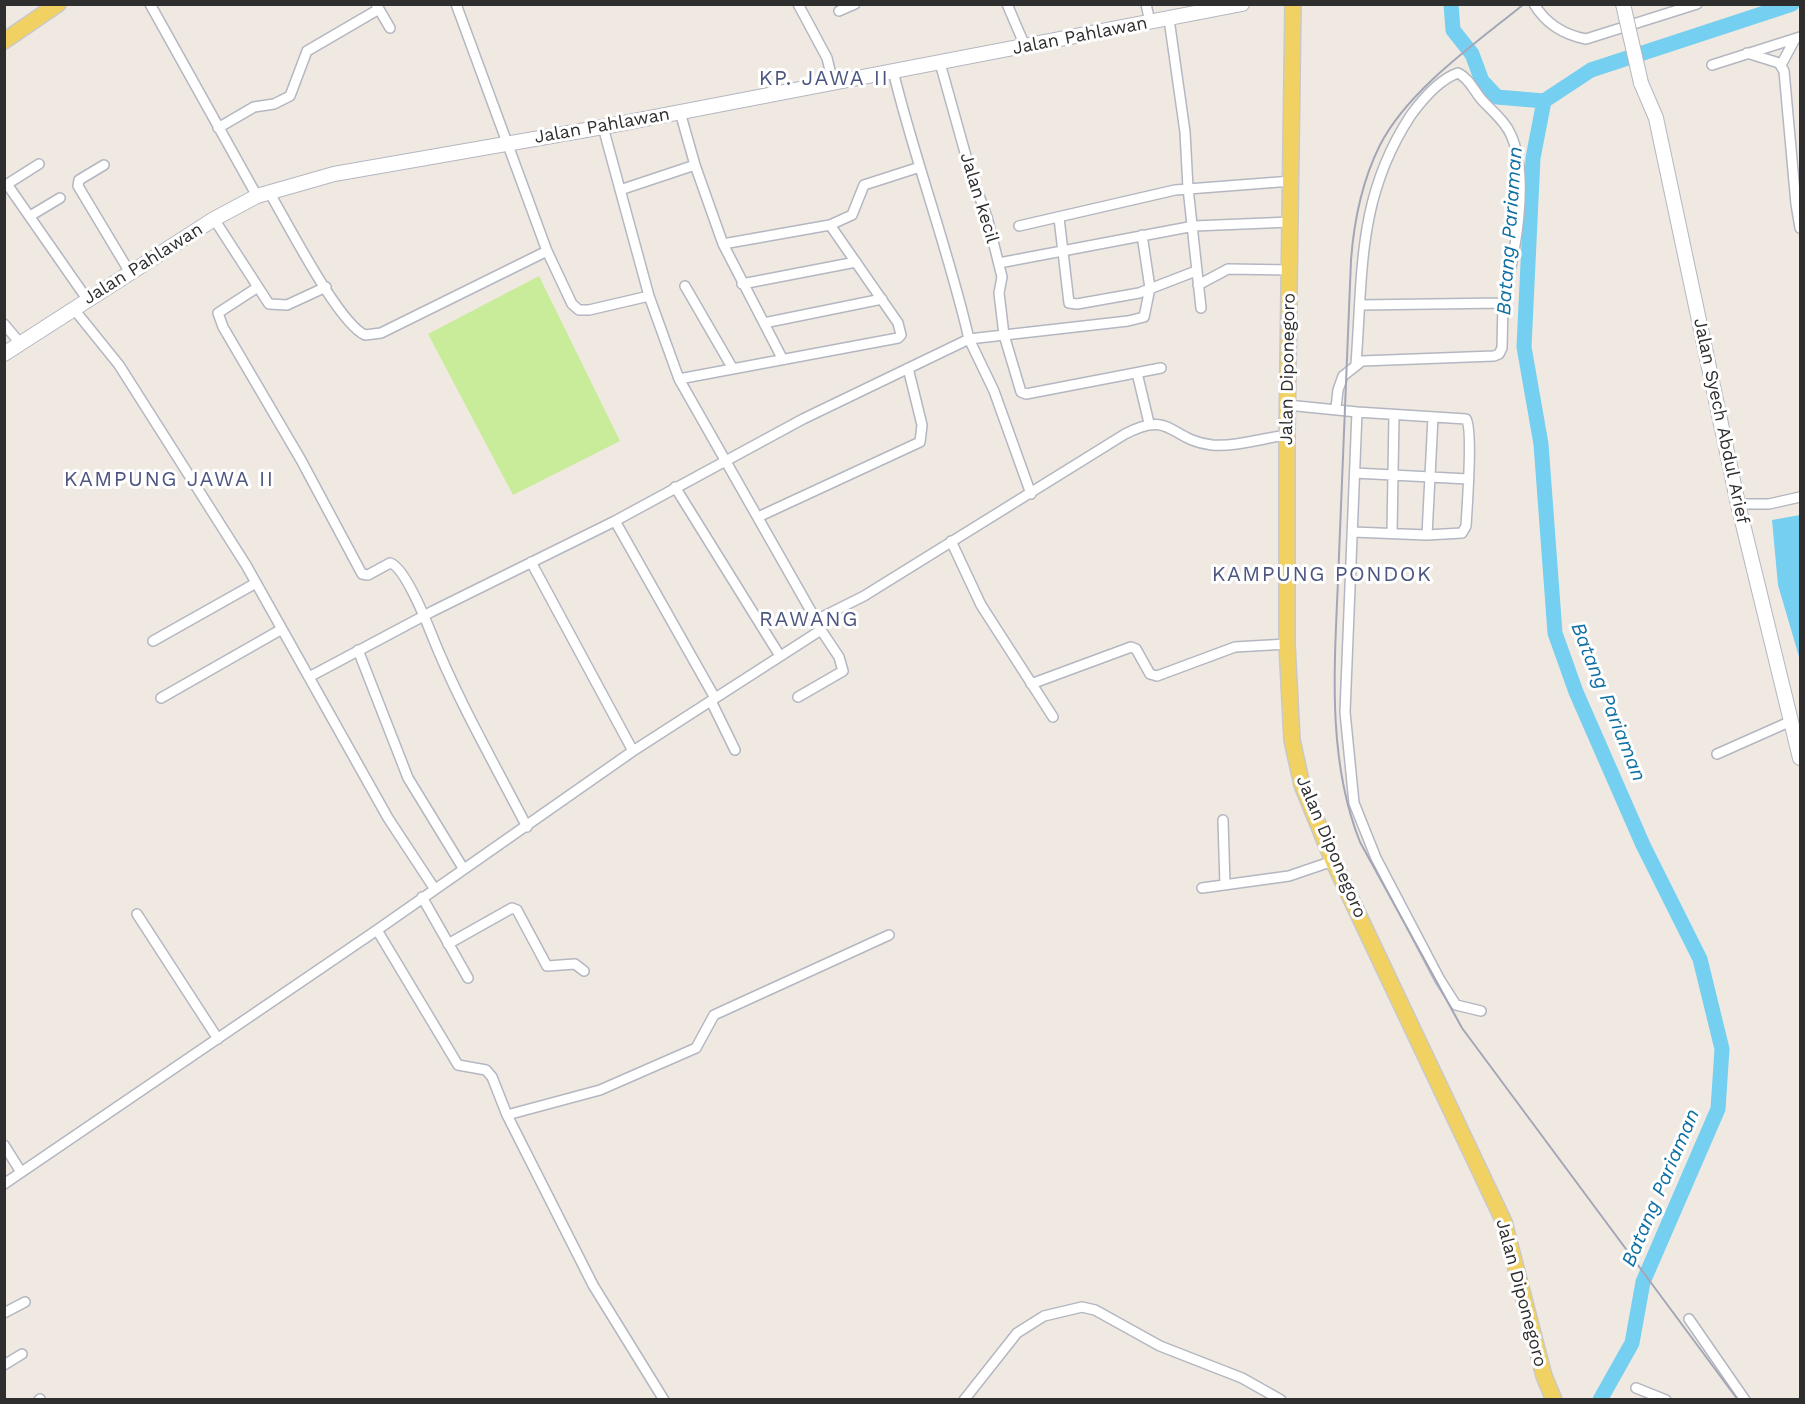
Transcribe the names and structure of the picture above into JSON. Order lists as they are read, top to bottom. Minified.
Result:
{"streets":{"main road":["Jalan Diponegoro"],"street":["Jalan Pahlawan","Jalan kecil","Jalan Syech Abdul Arief"]},"crossings":[["Jalan Pahlawan","Jalan kecil"]],"districts":["KP. JAWA II","KAMPUNG JAWA II","KAMPUNG PONDOK","RAWANG"],"water":["Batang Pariaman"]}
